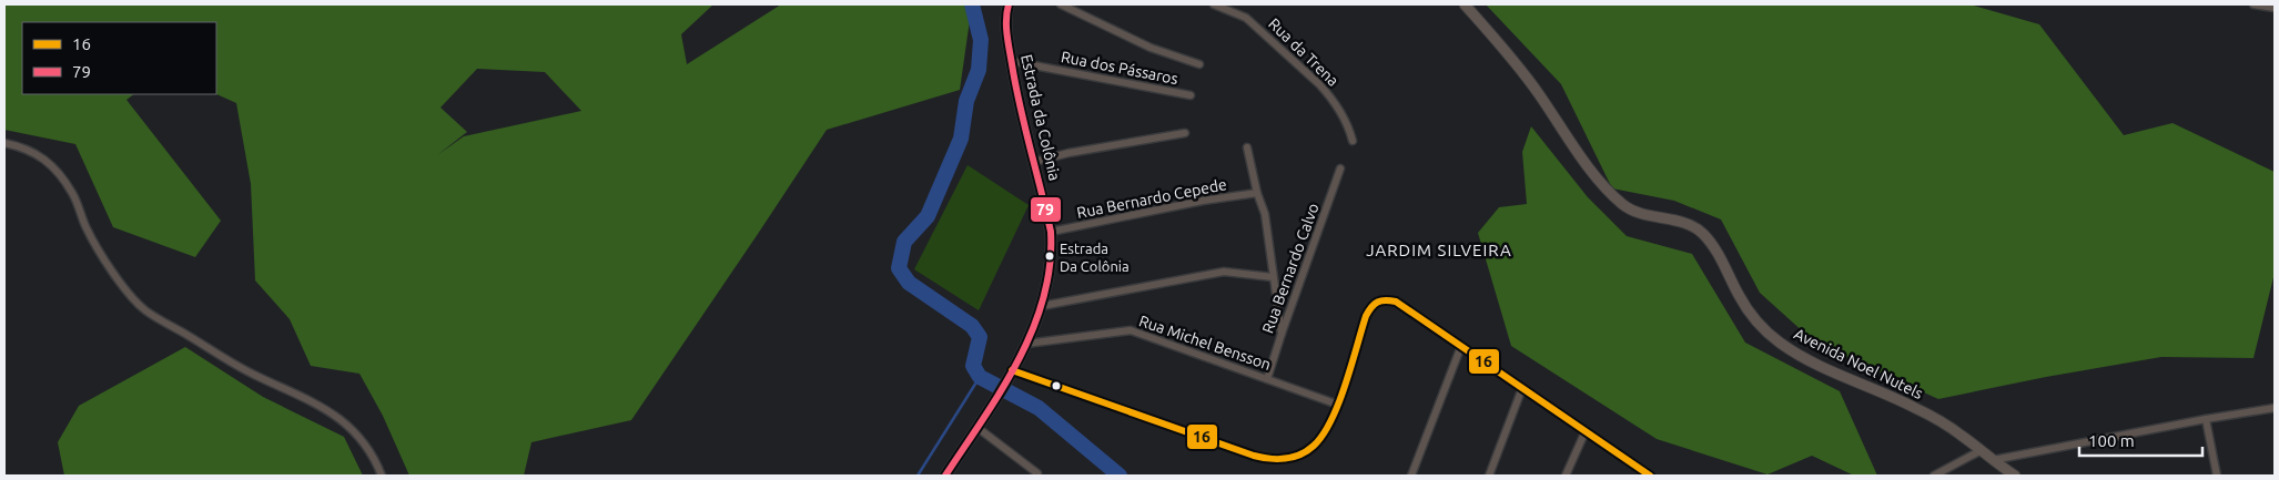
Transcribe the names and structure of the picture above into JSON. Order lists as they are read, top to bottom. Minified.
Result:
{"streets":{"street":["Rua da Trena","Rua dos Pássaros","Estrada da Colônia","Rua Bernardo Cepede","Rua Bernardo Calvo","Rua Michel Bensson","Avenida Noel Nutels"]},"crossings":[["Rua dos Pássaros","Estrada da Colônia"],["Estrada da Colônia","Rua Bernardo Cepede"],["Estrada da Colônia","Rua Michel Bensson"],["Rua Bernardo Calvo","Rua Michel Bensson"]],"districts":["JARDIM SILVEIRA"],"places":["Estrada Da Colônia"],"lines":["transit line 79","transit line 16"],"legend":["16","79"],"scale_bar":"100 m"}
